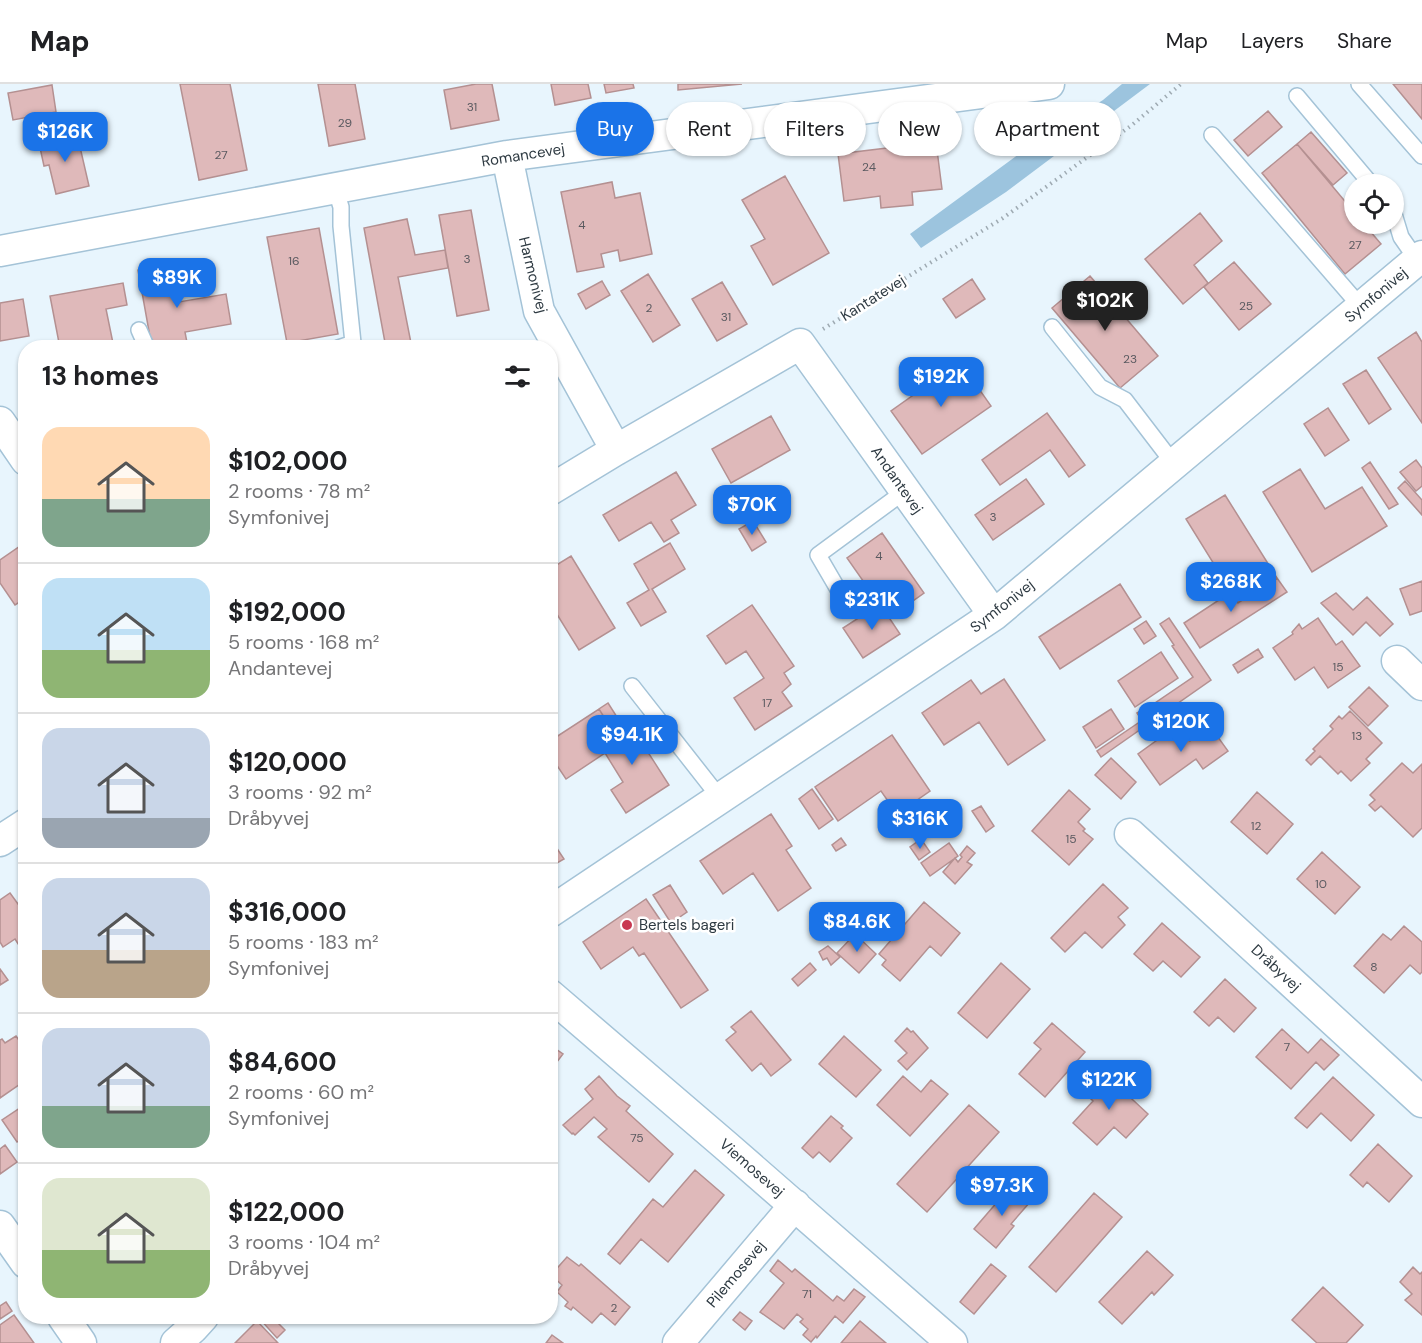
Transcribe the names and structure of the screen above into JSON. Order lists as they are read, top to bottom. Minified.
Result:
{"streets":{"street":["Romancevej","Harmonivej","Symfonivej","Andantevej","Dråbyvej","Viemosevej","Pilemosevej"],"path":["Kantatevej"]},"crossings":[["Romancevej","Harmonivej"],["Symfonivej","Andantevej"],["Kantatevej","Andantevej"],["Viemosevej","Pilemosevej"]],"places":["Bertels bageri"],"house_numbers":["31","29","27","24","4","27","3","16","25","2","31","23","3","4","15","17","13","12","15","10","8","7","75","71","2"],"page":{"header":"Map","nav":["Map","Layers","Share"],"chip":["Buy","Rent","Filters","New","Apartment"],"price":["$126K","$89K","$102K","$192K","$70K","$268K","$231K","$120K","$94.1K","$316K","$84.6K","$122K","$97.3K"],"heading":"13 homes","list":[{"name":"$102,000","note":"2 rooms · 78 m² · Symfonivej"},{"name":"$192,000","note":"5 rooms · 168 m² · Andantevej"},{"name":"$120,000","note":"3 rooms · 92 m² · Dråbyvej"},{"name":"$316,000","note":"5 rooms · 183 m² · Symfonivej"},{"name":"$84,600","note":"2 rooms · 60 m² · Symfonivej"},{"name":"$122,000","note":"3 rooms · 104 m² · Dråbyvej"}]}}
